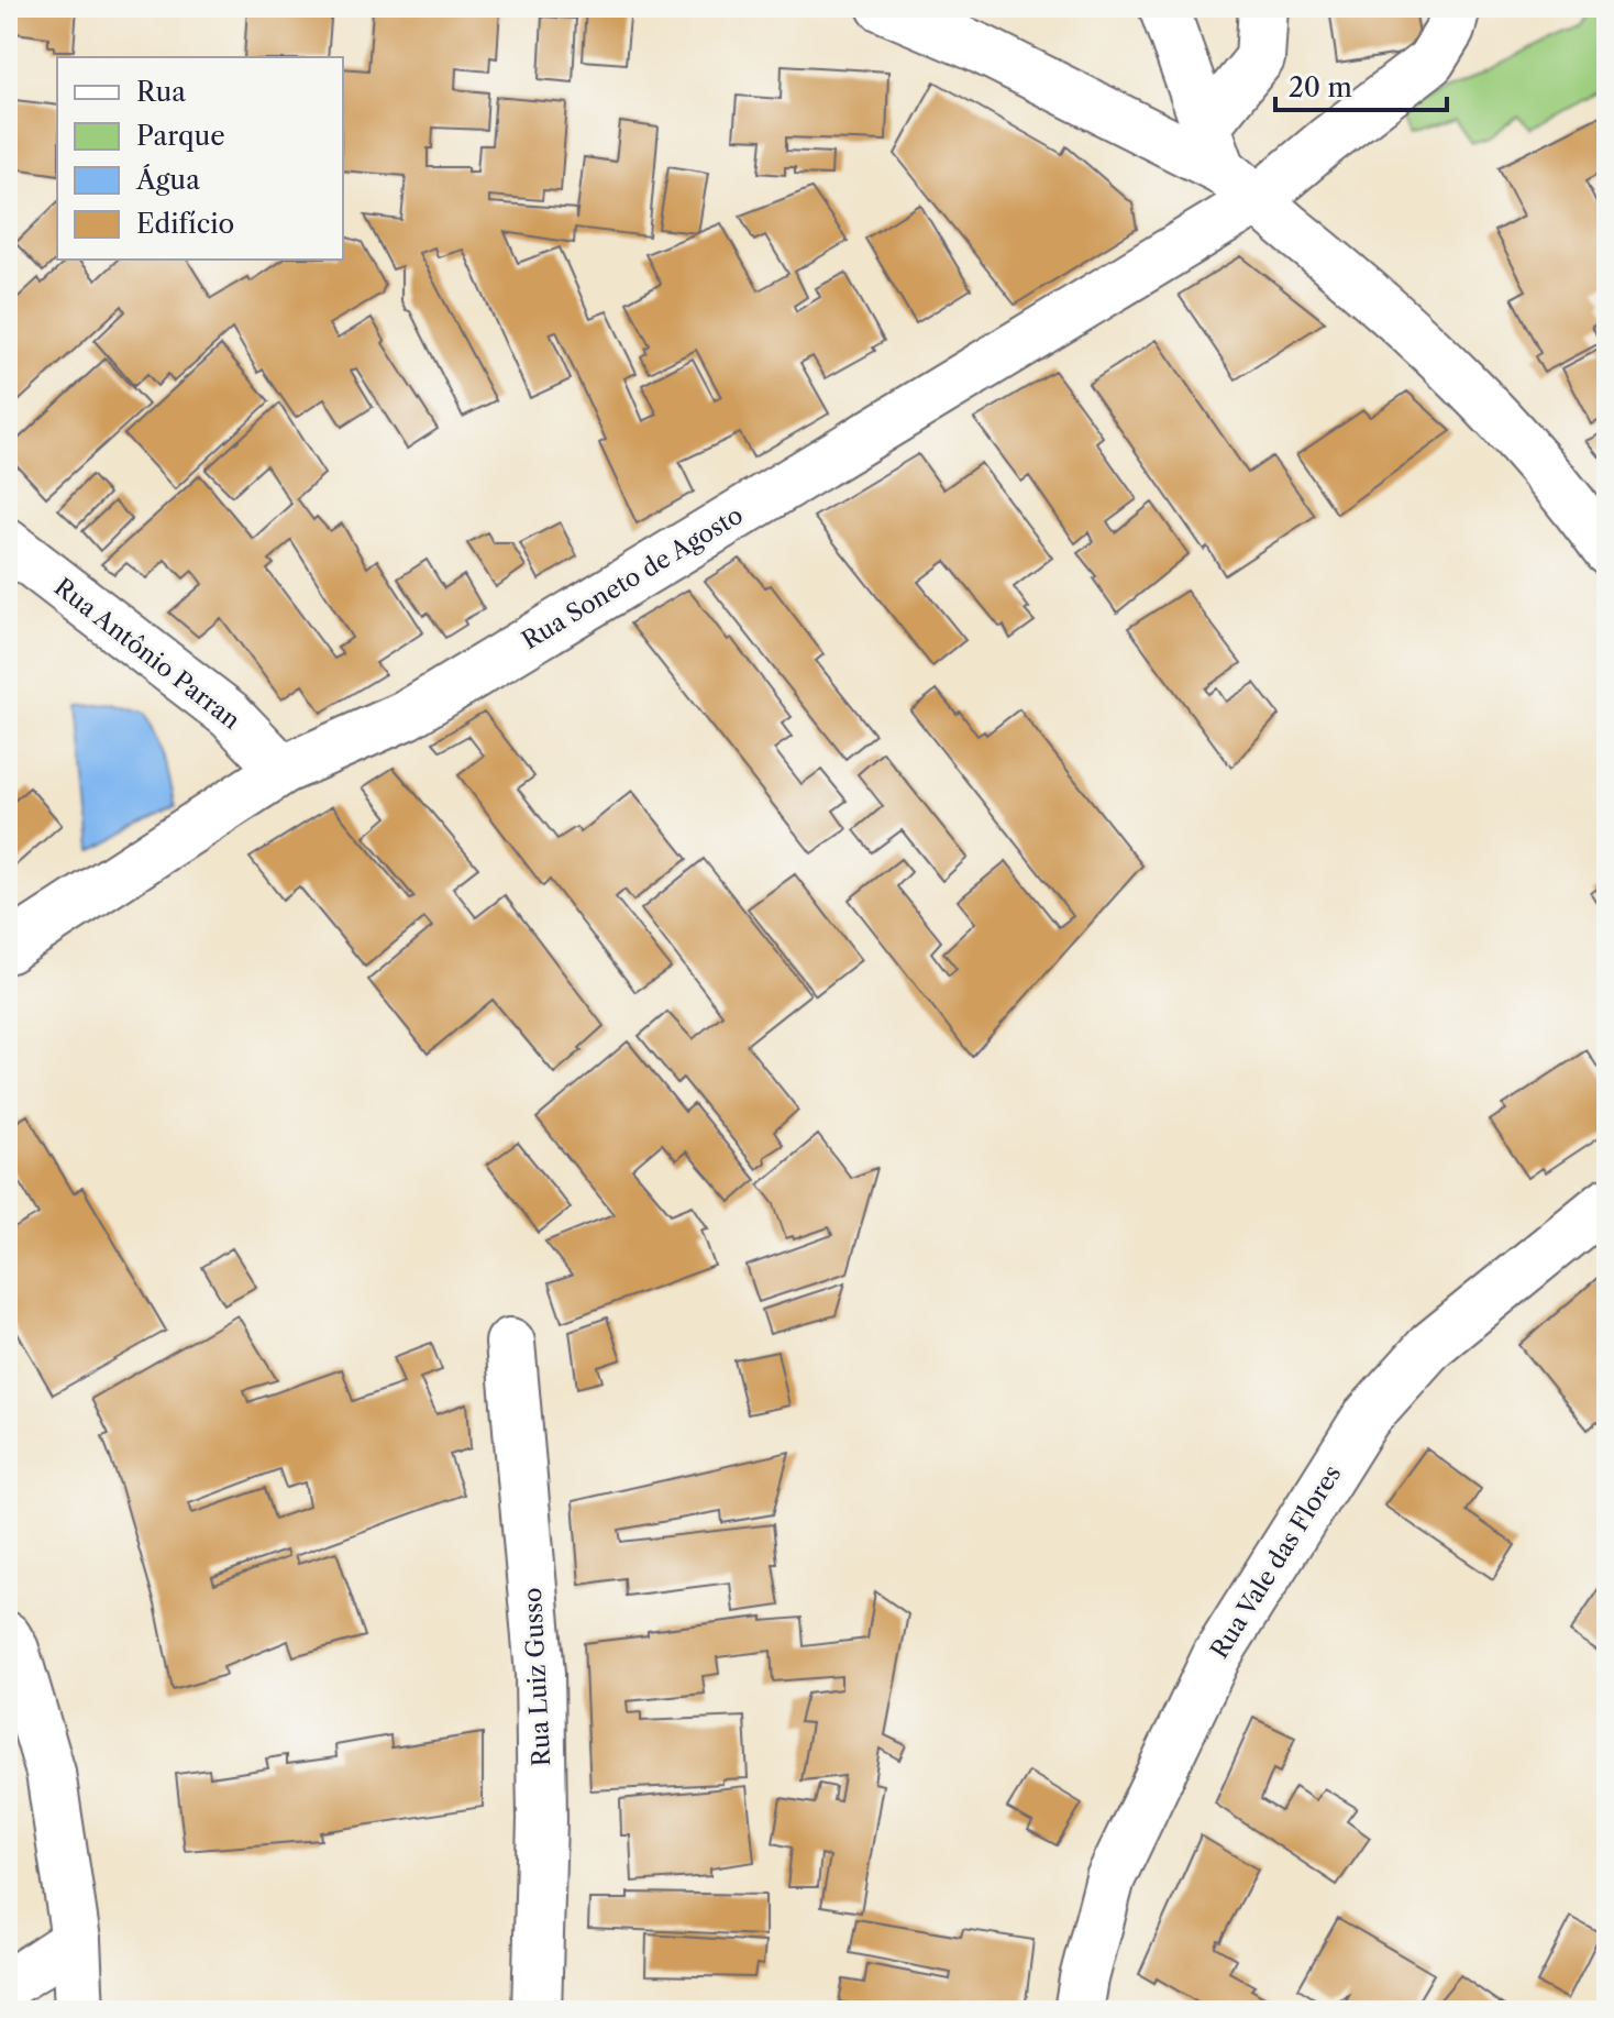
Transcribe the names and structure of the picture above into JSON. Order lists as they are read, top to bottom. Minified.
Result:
{"streets":{"street":["Rua Soneto de Agosto","Rua Antônio Parran","Rua Vale das Flores","Rua Luiz Gusso"]},"crossings":[["Rua Soneto de Agosto","Rua Antônio Parran"]],"legend":["Rua","Parque","Água","Edifício"],"scale_bar":"20 m"}
